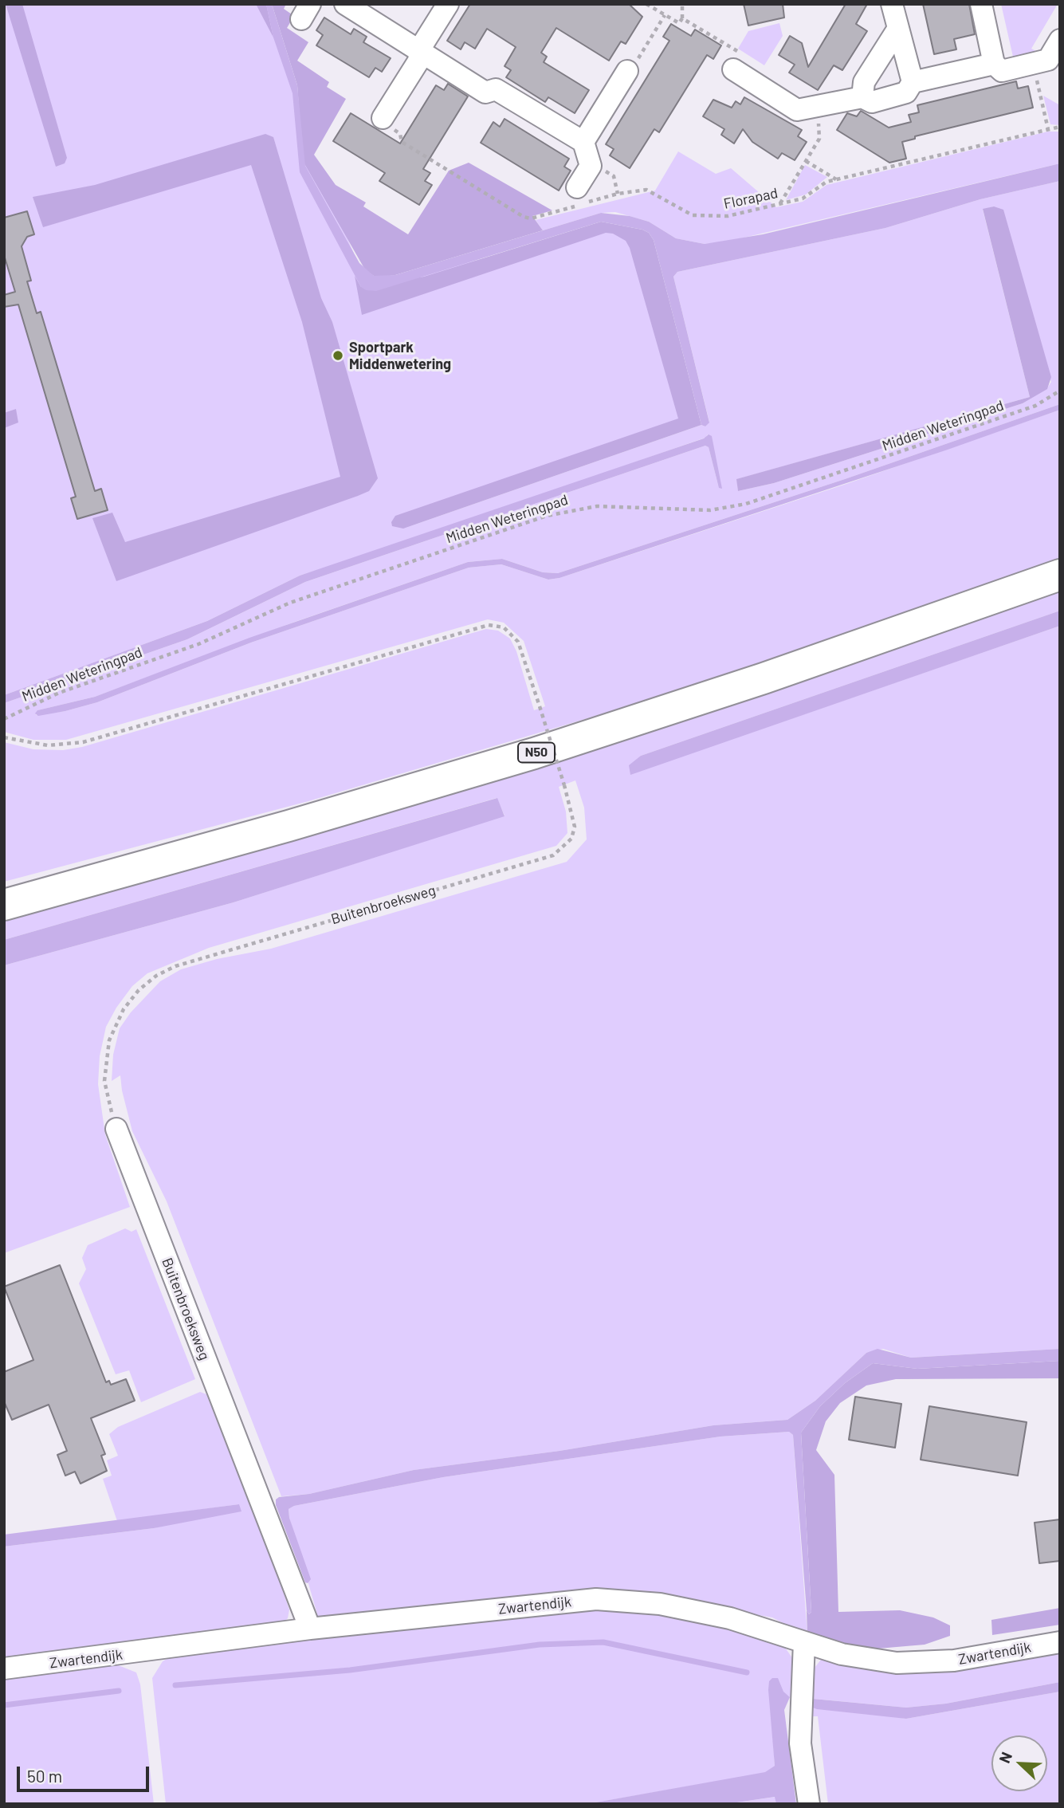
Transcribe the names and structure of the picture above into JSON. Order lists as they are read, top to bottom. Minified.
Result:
{"streets":{"highway":["N50"],"street":["Buitenbroeksweg","Zwartendijk"],"path":["Florapad","Midden Weteringpad"]},"crossings":[["Buitenbroeksweg","Zwartendijk"]],"places":["Sportpark Middenwetering"],"scale_bar":"50 m","north":"top left"}
